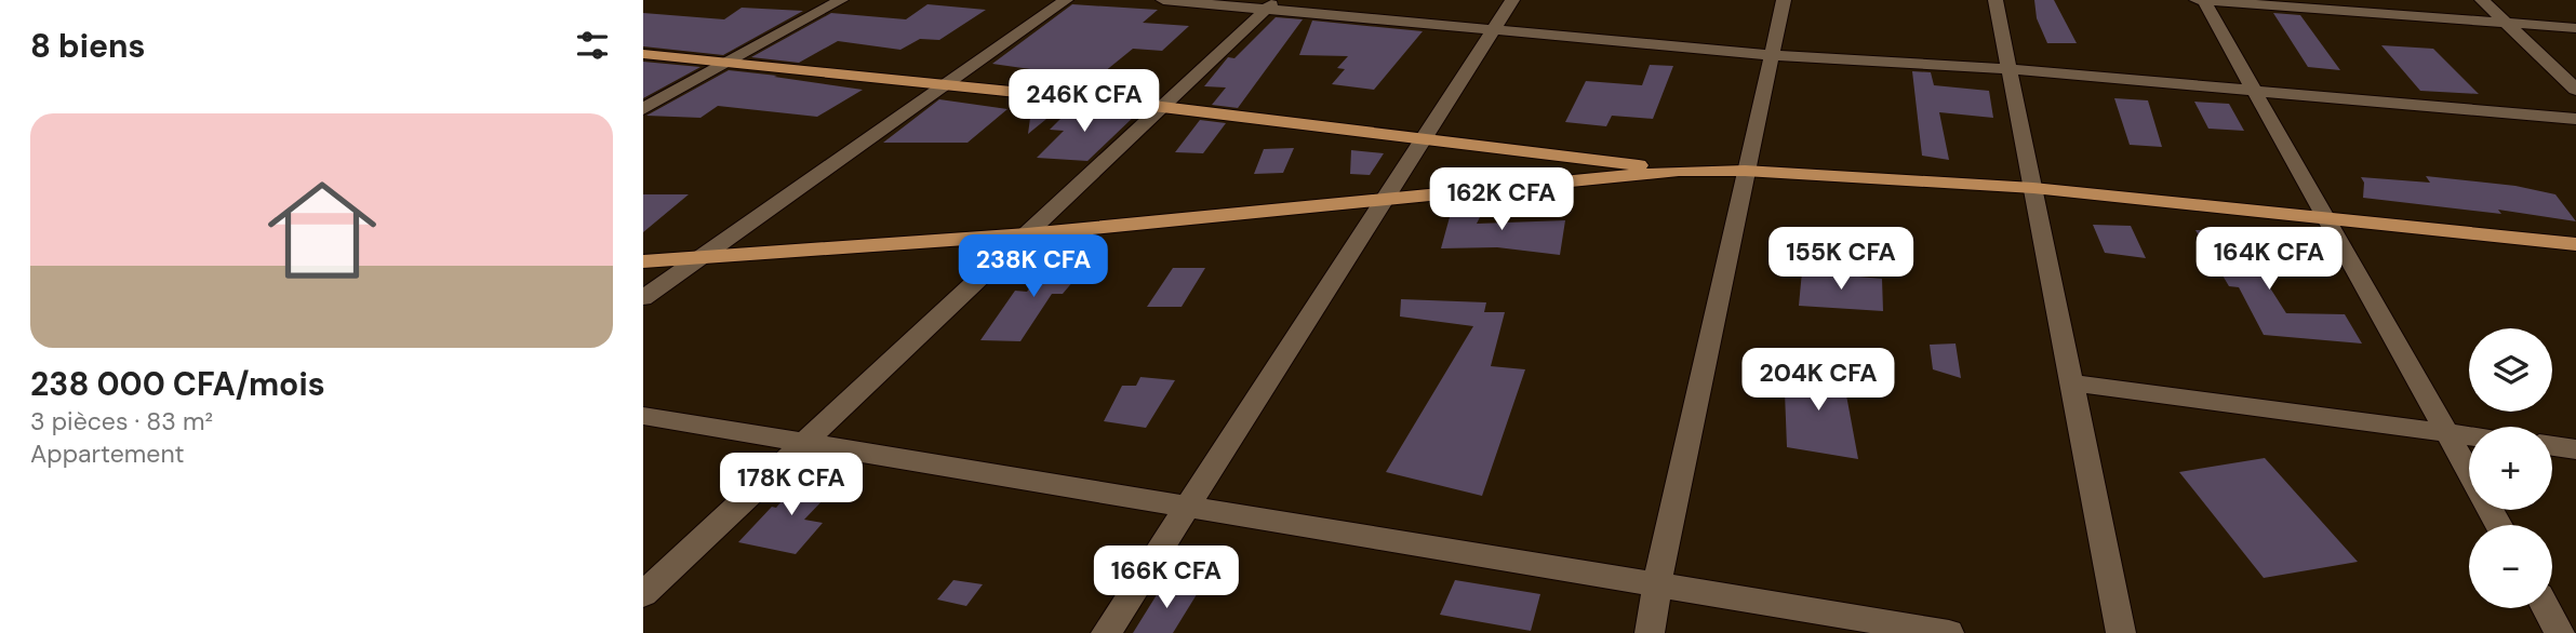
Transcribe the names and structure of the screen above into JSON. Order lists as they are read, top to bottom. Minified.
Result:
{"page":{"heading":"8 biens","price":["246K CFA","162K CFA","155K CFA","164K CFA","238K CFA","204K CFA","178K CFA","166K CFA"],"list":[{"name":"238 000 CFA/mois","note":"3 pièces · 83 m² · Appartement"}],"map_buttons":["+","−"]}}
